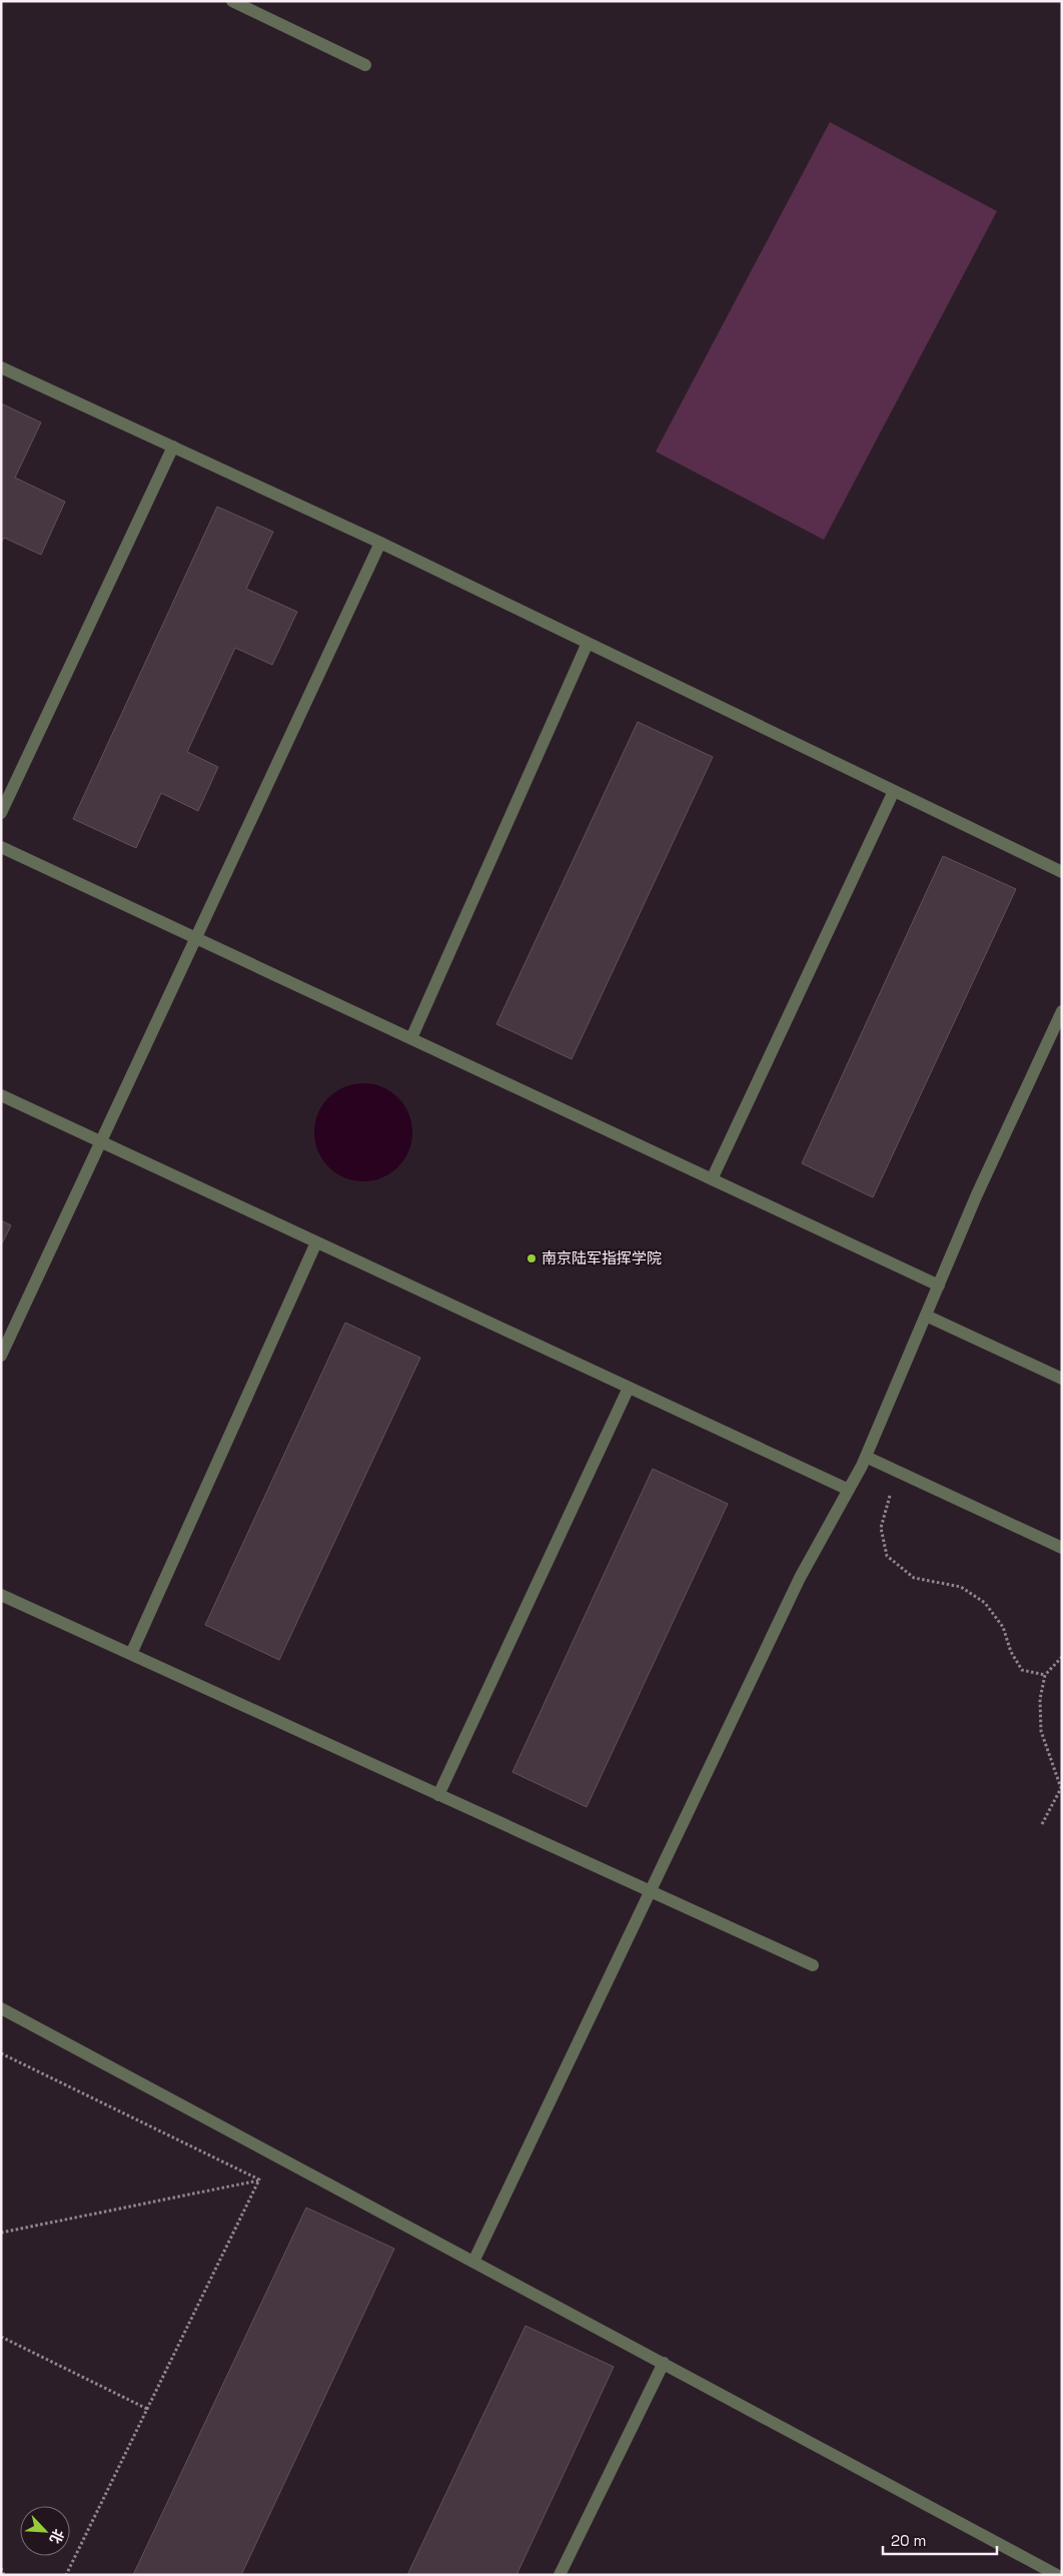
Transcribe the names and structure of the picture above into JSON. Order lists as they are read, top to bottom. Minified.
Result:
{"places":["南京陆军指挥学院"],"scale_bar":"20 m","north":"bottom right"}
